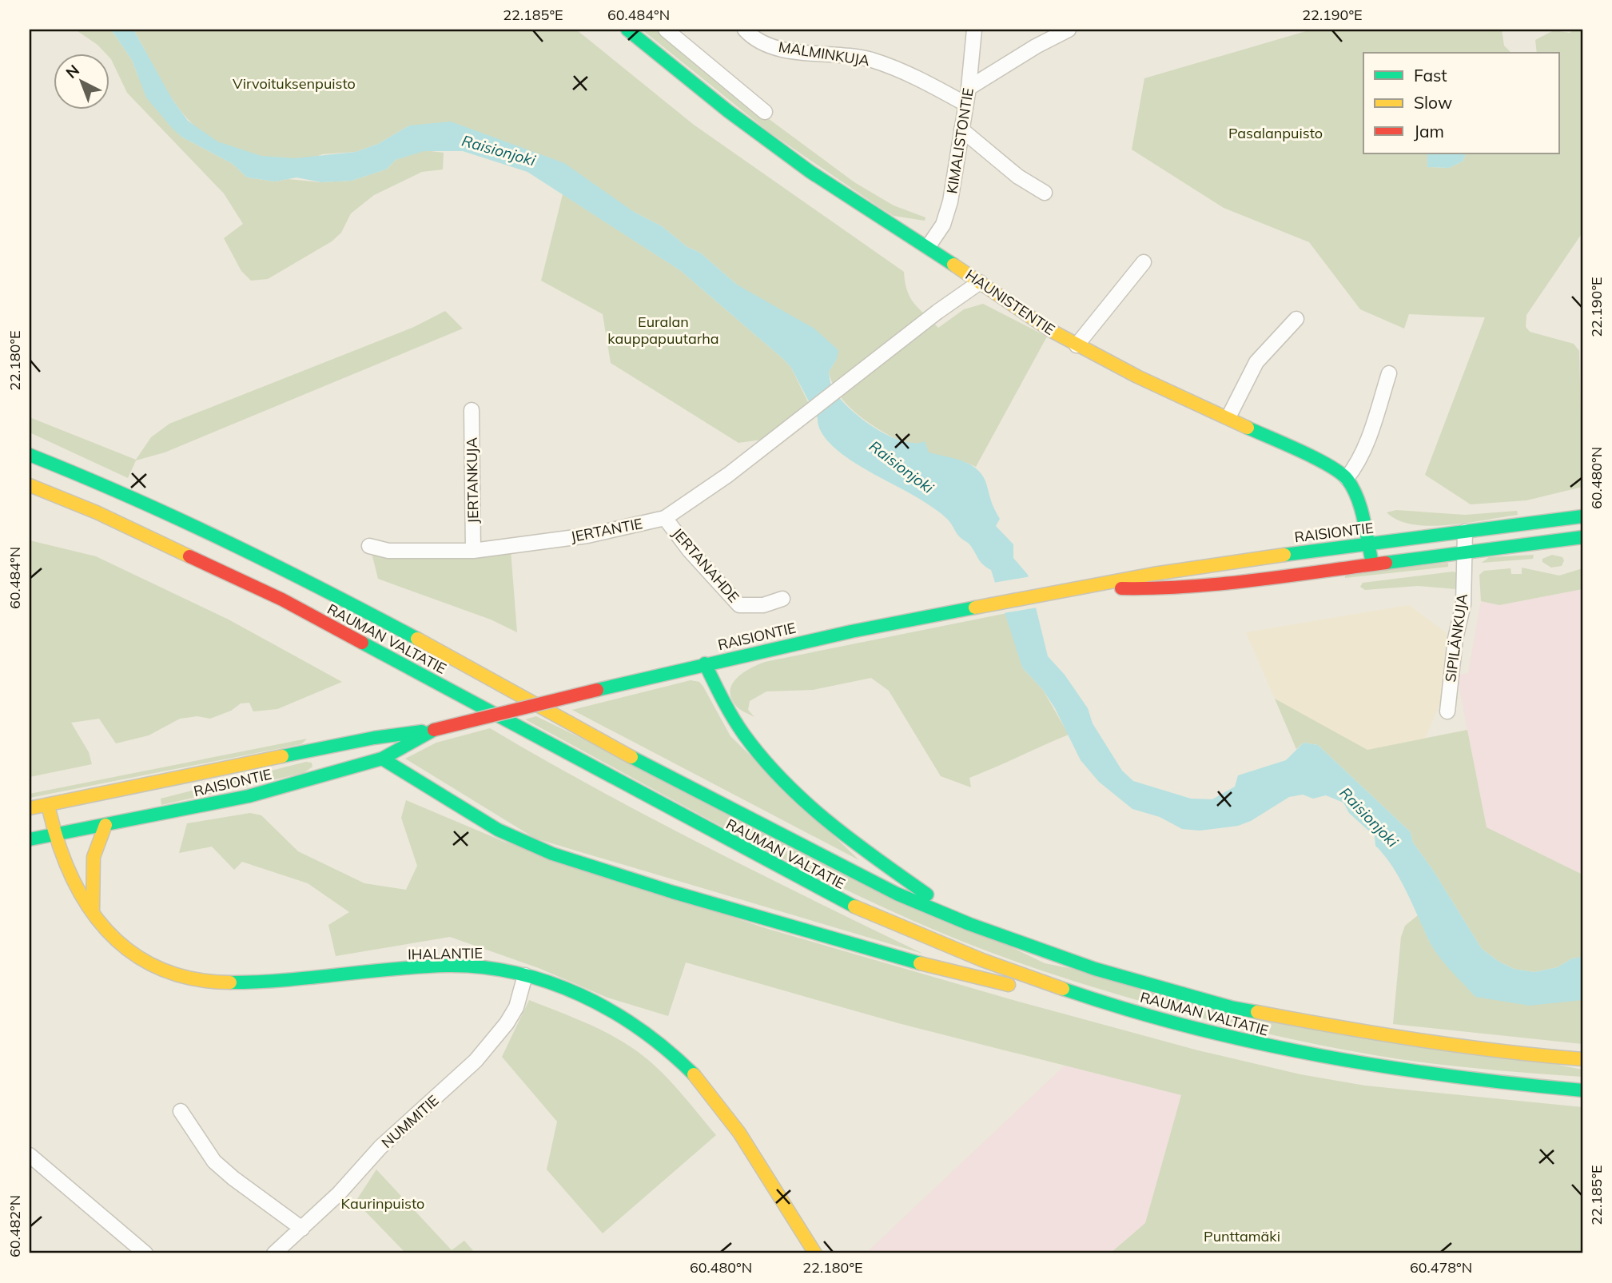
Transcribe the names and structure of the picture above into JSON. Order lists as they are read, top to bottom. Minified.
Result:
{"streets":{"main road":["HAUNISTENTIE","RAISIONTIE","RAUMAN VALTATIE","IHALANTIE"],"street":["MALMINKUJA","KIMALISTONTIE","JERTANKUJA","JERTANTIE","JERTANAHDE","SIPILÄNKUJA","NUMMITIE"]},"crossings":[["MALMINKUJA","KIMALISTONTIE"],["KIMALISTONTIE","HAUNISTENTIE"],["HAUNISTENTIE","JERTANTIE"],["JERTANKUJA","JERTANTIE"],["JERTANTIE","JERTANAHDE"],["RAISIONTIE","SIPILÄNKUJA"],["RAISIONTIE","IHALANTIE"],["IHALANTIE","NUMMITIE"]],"water":["Raisionjoki"],"parks":["Virvoituksenpuisto","Pasalanpuisto","Euralan kauppapuutarha","Kaurinpuisto","Punttamäki"],"legend":["Fast","Slow","Jam"],"north":"top left","coordinates":["22.185°E","60.484°N","22.190°E","22.180°E","60.480°N","60.482°N","60.478°N"]}
